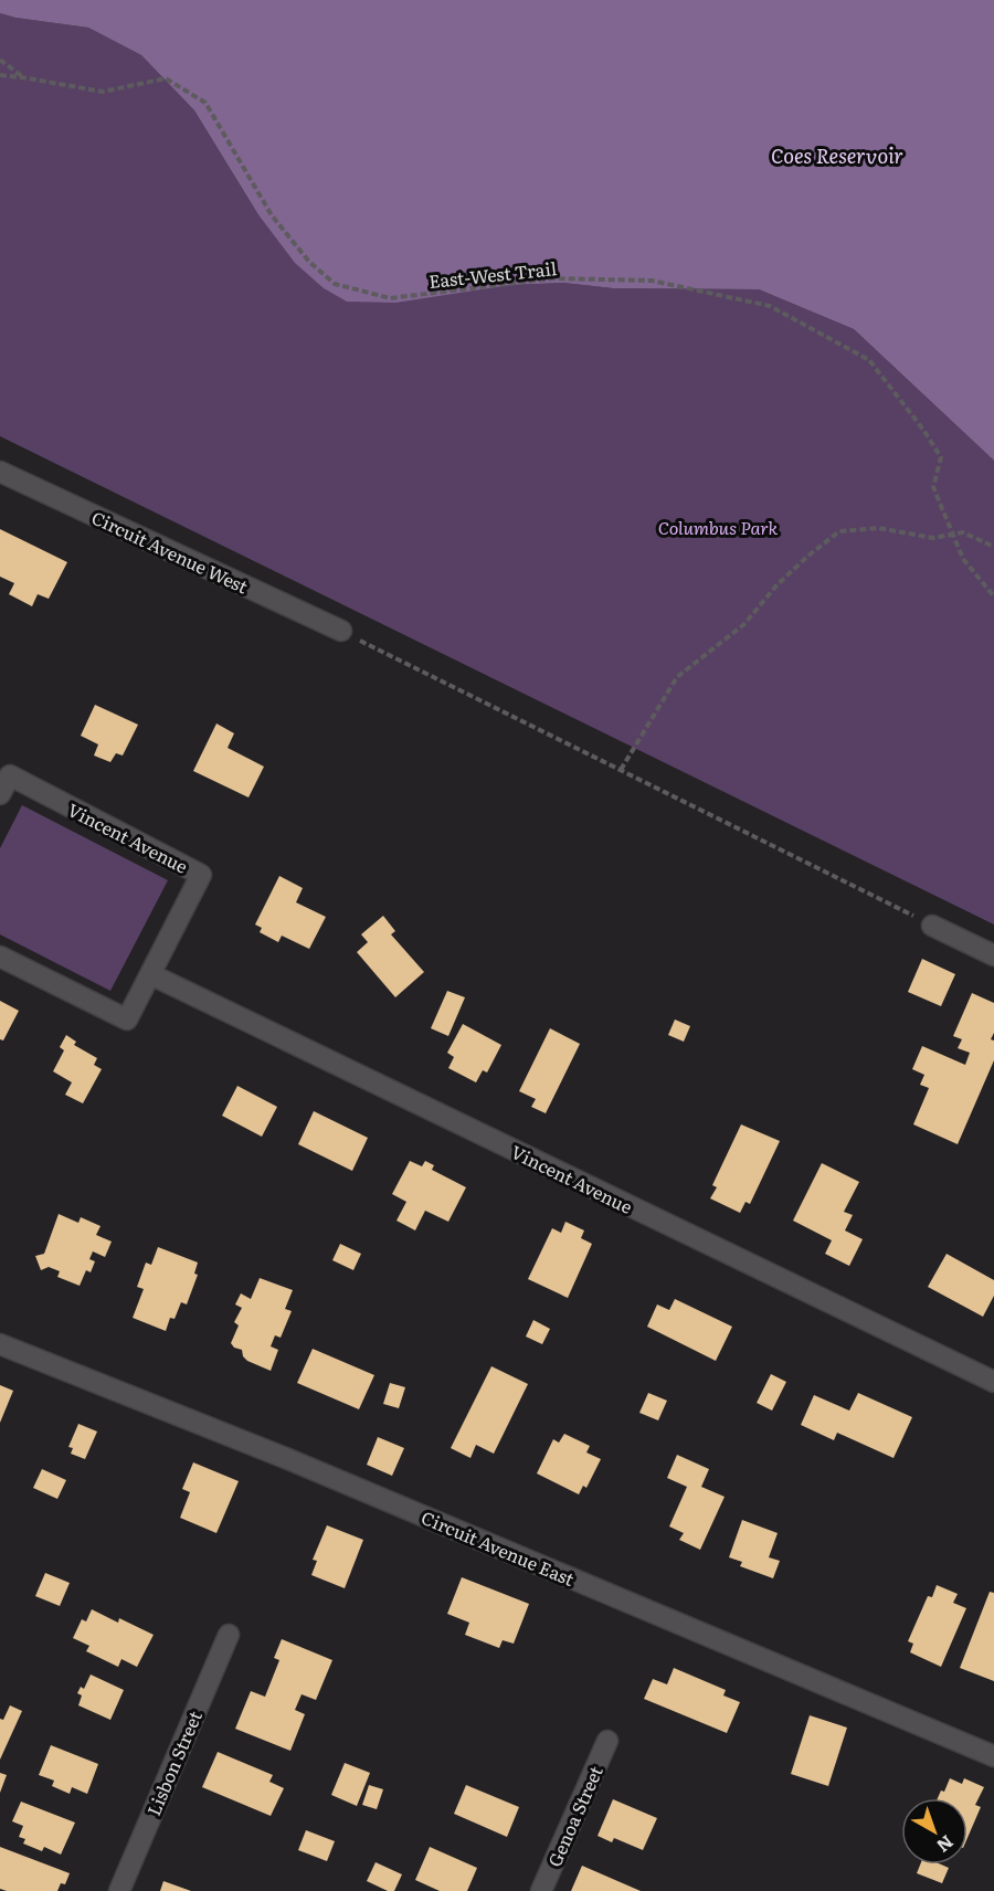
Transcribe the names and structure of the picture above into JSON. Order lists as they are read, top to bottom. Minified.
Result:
{"streets":{"street":["Circuit Avenue West","Vincent Avenue","Circuit Avenue East","Lisbon Street","Genoa Street"],"path":["East-West Trail"]},"water":["Coes Reservoir"],"parks":["Columbus Park"],"north":"bottom right"}
